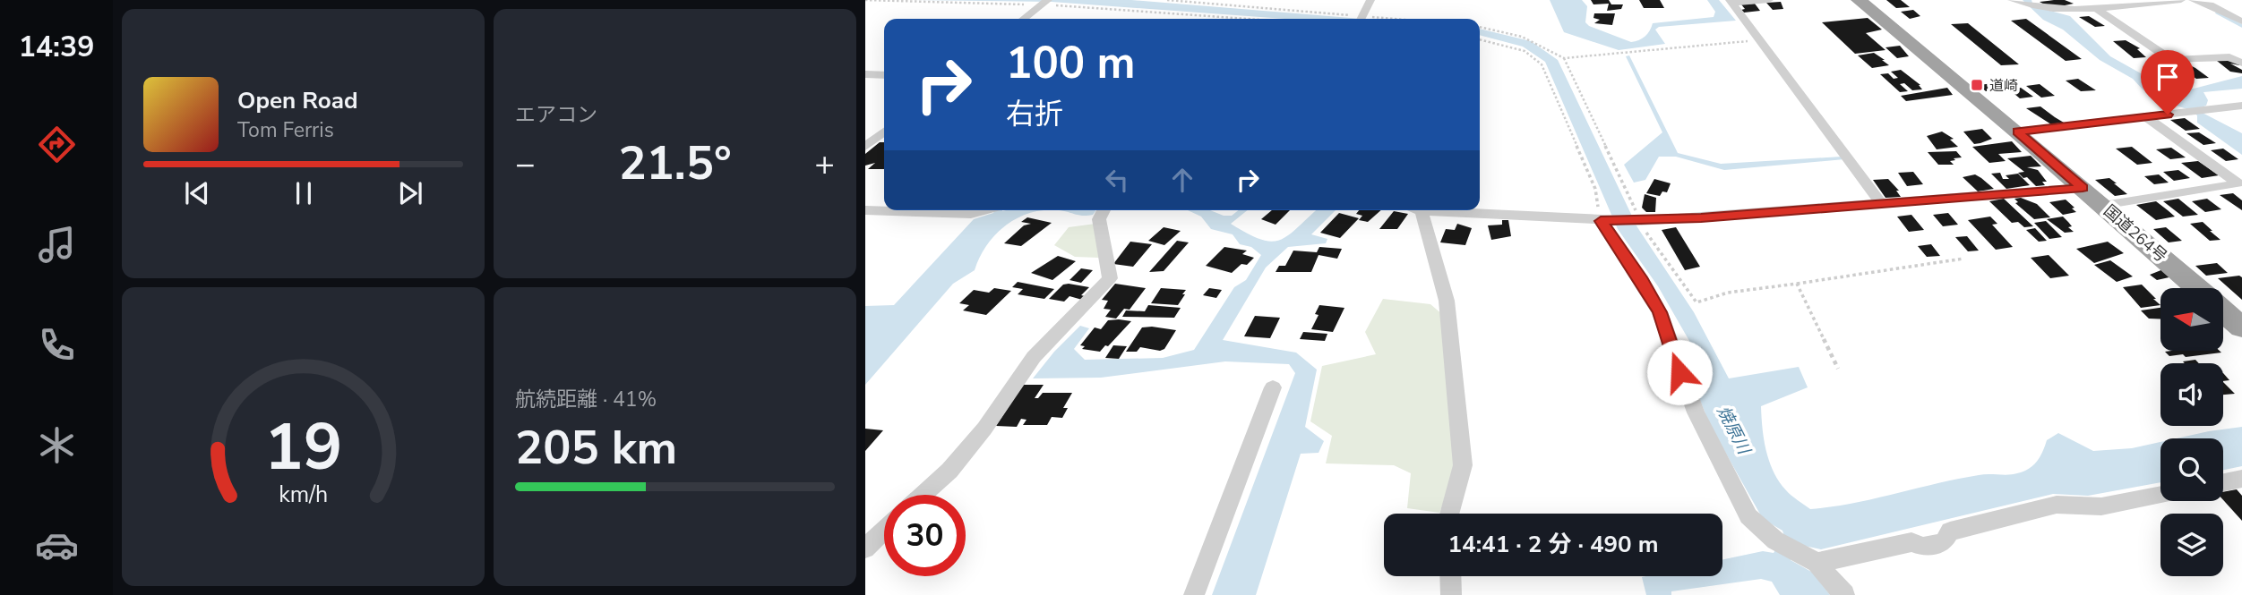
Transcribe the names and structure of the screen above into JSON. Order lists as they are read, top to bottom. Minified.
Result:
{"streets":{"highway":["国道264号"]},"water":["焼原川"],"places":{"transit":["道崎"]},"north":"left","page":{"tabs":"14:39","tile":["エアコン",["航続距離 · 41%","205 km"]],"turn":["100 m","右折"],"song":["Open Road","Tom Ferris"],"heat":["−","21.5°","+"],"limit":"30","trip":"14:41 · 2 分 · 490 m","gauge":["19","km/h"]}}
